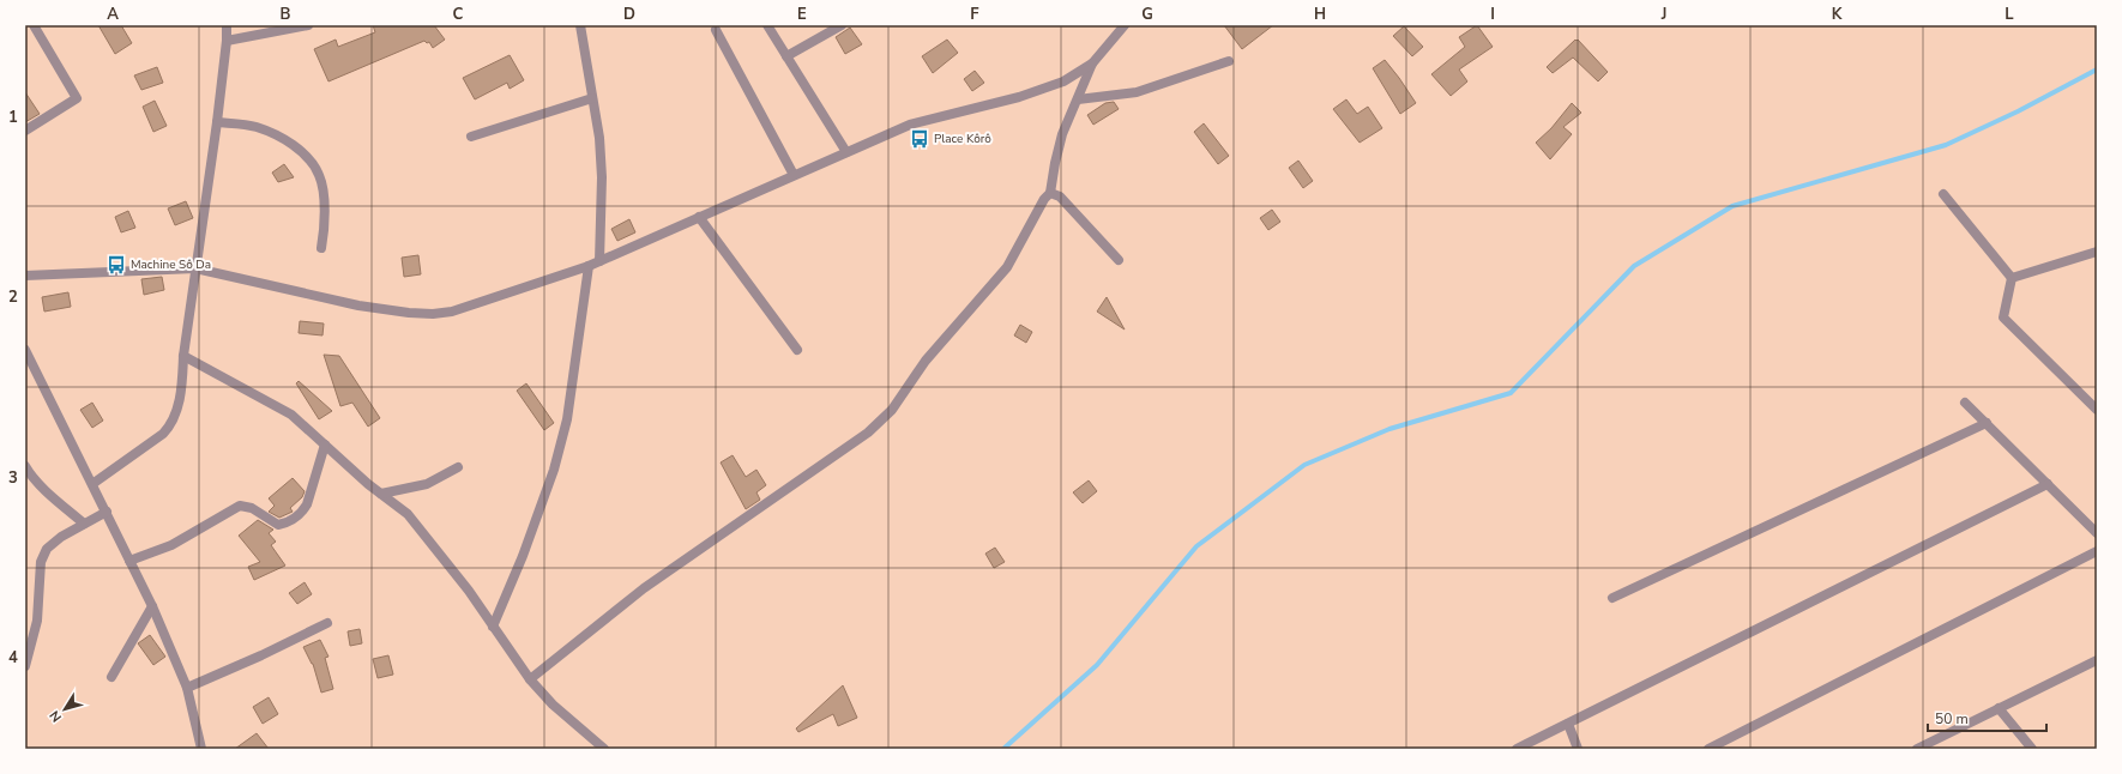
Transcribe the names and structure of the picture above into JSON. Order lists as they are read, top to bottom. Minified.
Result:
{"places":{"bus stop":["Place Kôrô","Machine Sô Da"]},"scale_bar":"50 m","north":"bottom left","grid":{"columns":["A","B","C","D","E","F","G","H","I","J","K","L"],"rows":["1","2","3","4"]}}
